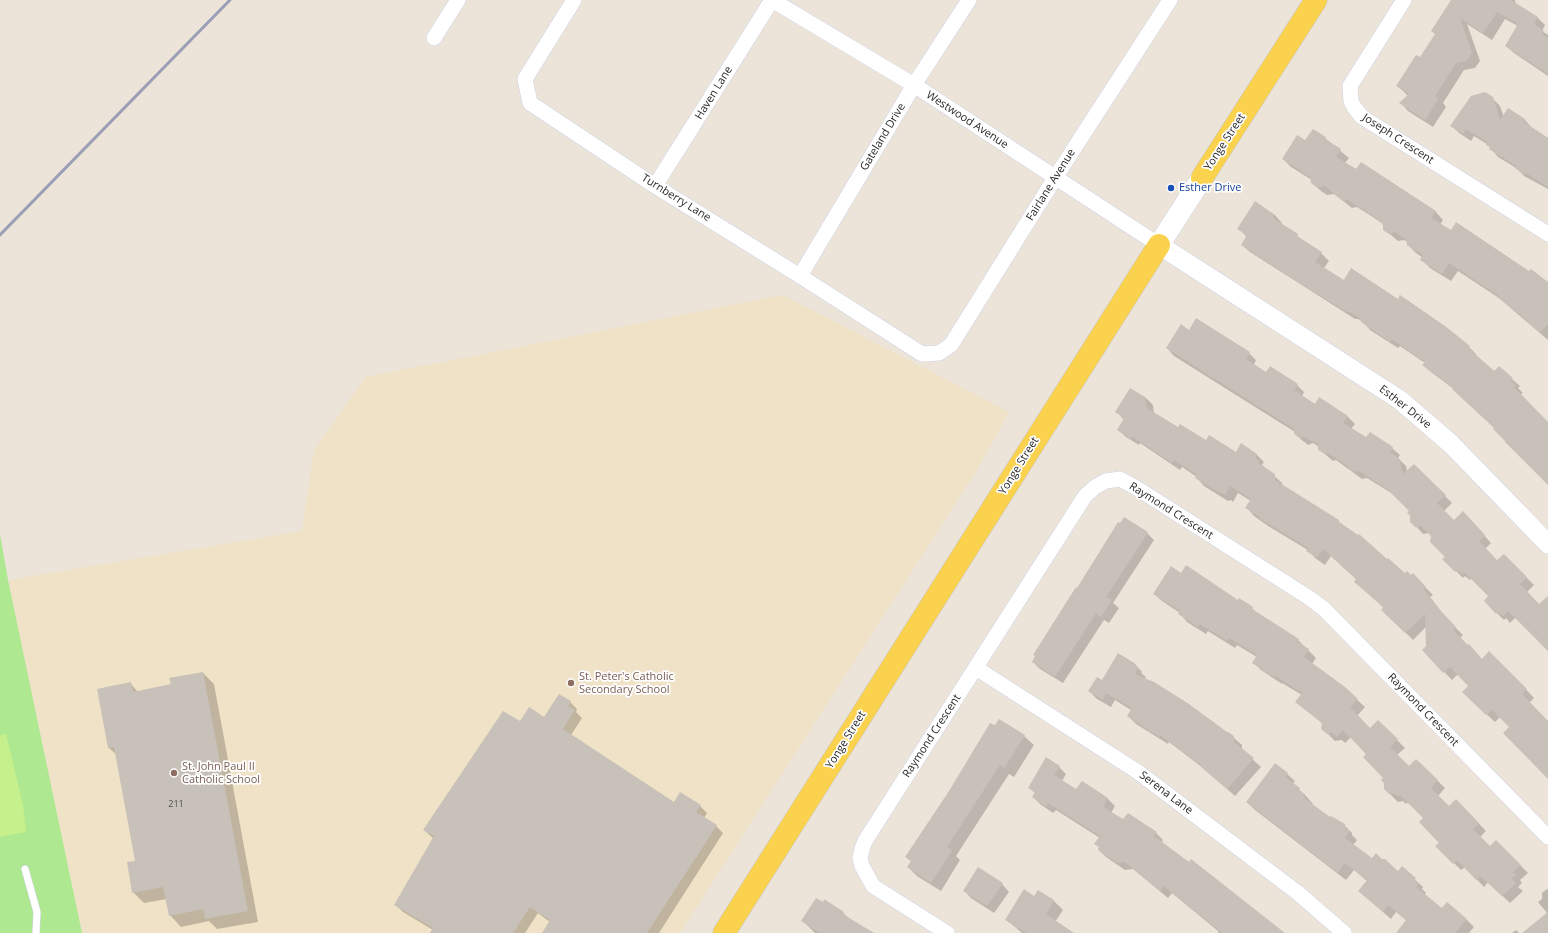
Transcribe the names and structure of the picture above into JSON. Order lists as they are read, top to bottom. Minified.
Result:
{"streets":{"main road":["Yonge Street"],"street":["Haven Lane","Westwood Avenue","Gateland Drive","Joseph Crescent","Fairlane Avenue","Turnberry Lane","Esther Drive","Raymond Crescent","Serena Lane"]},"crossings":[["Haven Lane","Westwood Avenue"],["Haven Lane","Turnberry Lane"],["Westwood Avenue","Gateland Drive"],["Westwood Avenue","Yonge Street"],["Westwood Avenue","Fairlane Avenue"],["Westwood Avenue","Esther Drive"],["Gateland Drive","Turnberry Lane"],["Yonge Street","Esther Drive"],["Fairlane Avenue","Turnberry Lane"],["Raymond Crescent","Serena Lane"]],"places":["Esther Drive","St. Peter's Catholic Secondary School","St. John Paul II Catholic School"],"house_numbers":["211"]}
